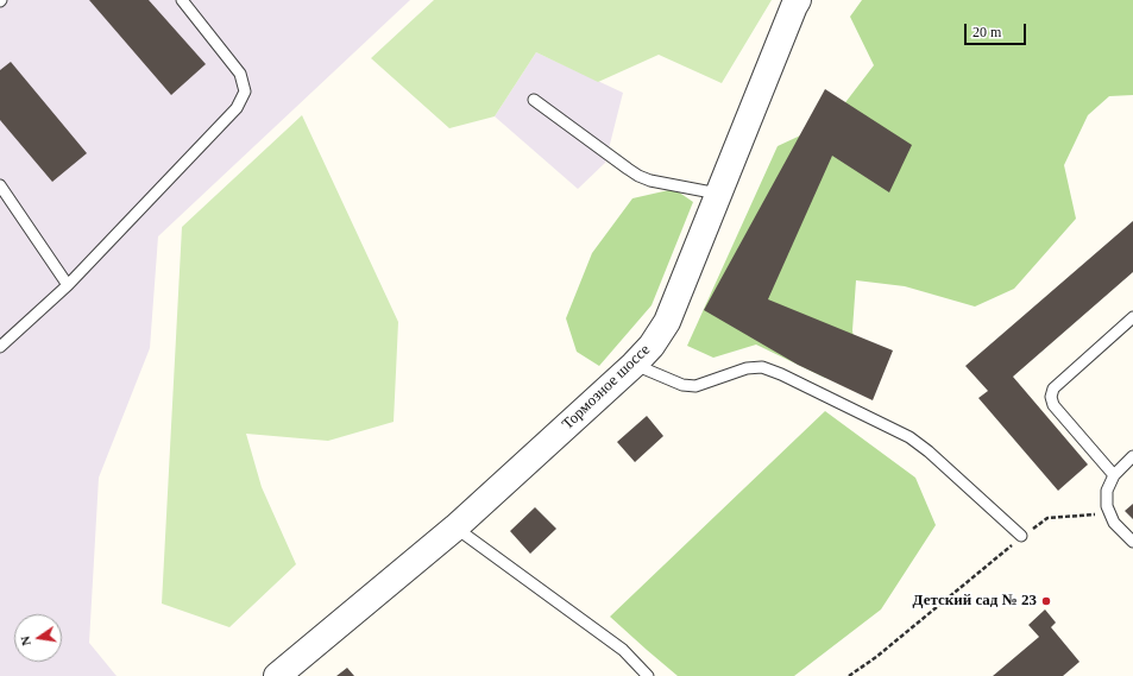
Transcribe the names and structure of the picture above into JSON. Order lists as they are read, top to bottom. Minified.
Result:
{"streets":{"street":["Тормозное шоссе"]},"places":["Детский сад № 23"],"scale_bar":"20 m","north":"left"}
